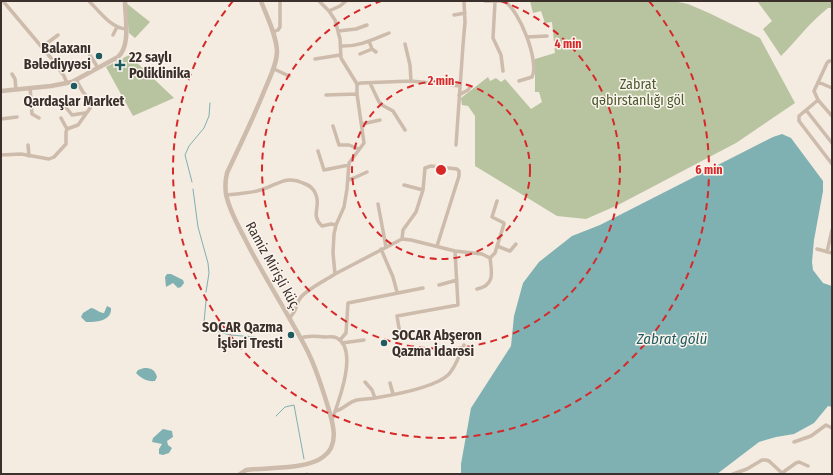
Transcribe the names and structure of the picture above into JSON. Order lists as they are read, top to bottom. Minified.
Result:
{"streets":{"street":["Ramiz Mirişli küç."]},"water":["Zabrat gölü"],"parks":["Zabrat qəbirstanlığı göl"],"places":{"other":["Balaxanı Bələdiyyəsi","Qardaşlar Market","SOCAR Qazma İşləri Tresti","SOCAR Abşeron Qazma İdarəsi"],"health":["22 saylı Poliklinika"]},"rings":["4 min","2 min","6 min"]}
